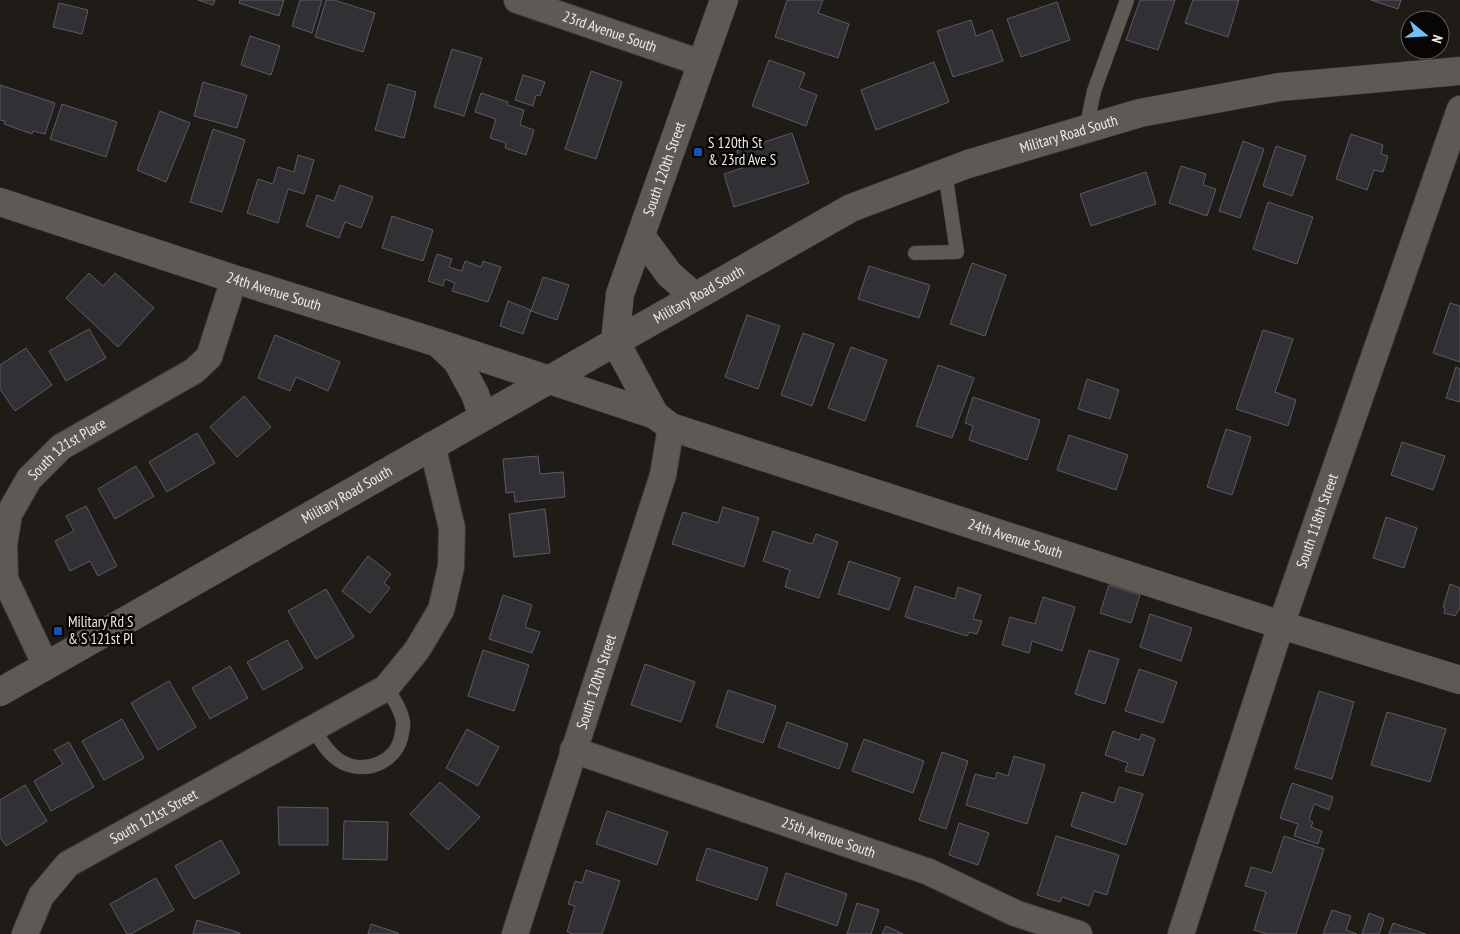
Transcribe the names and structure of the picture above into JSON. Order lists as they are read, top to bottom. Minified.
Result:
{"streets":{"street":["23rd Avenue South","Military Road South","South 120th Street","24th Avenue South","South 121st Place","South 118th Street","South 121st Street","25th Avenue South"]},"crossings":[["23rd Avenue South","South 120th Street"],["Military Road South","South 120th Street"],["Military Road South","24th Avenue South"],["Military Road South","South 121st Place"],["Military Road South","South 121st Street"],["South 120th Street","24th Avenue South"],["South 120th Street","25th Avenue South"],["24th Avenue South","South 121st Place"],["24th Avenue South","South 118th Street"]],"places":{"transit":["S 120th St & 23rd Ave S","Military Rd S & S 121st Pl"]},"north":"right"}
